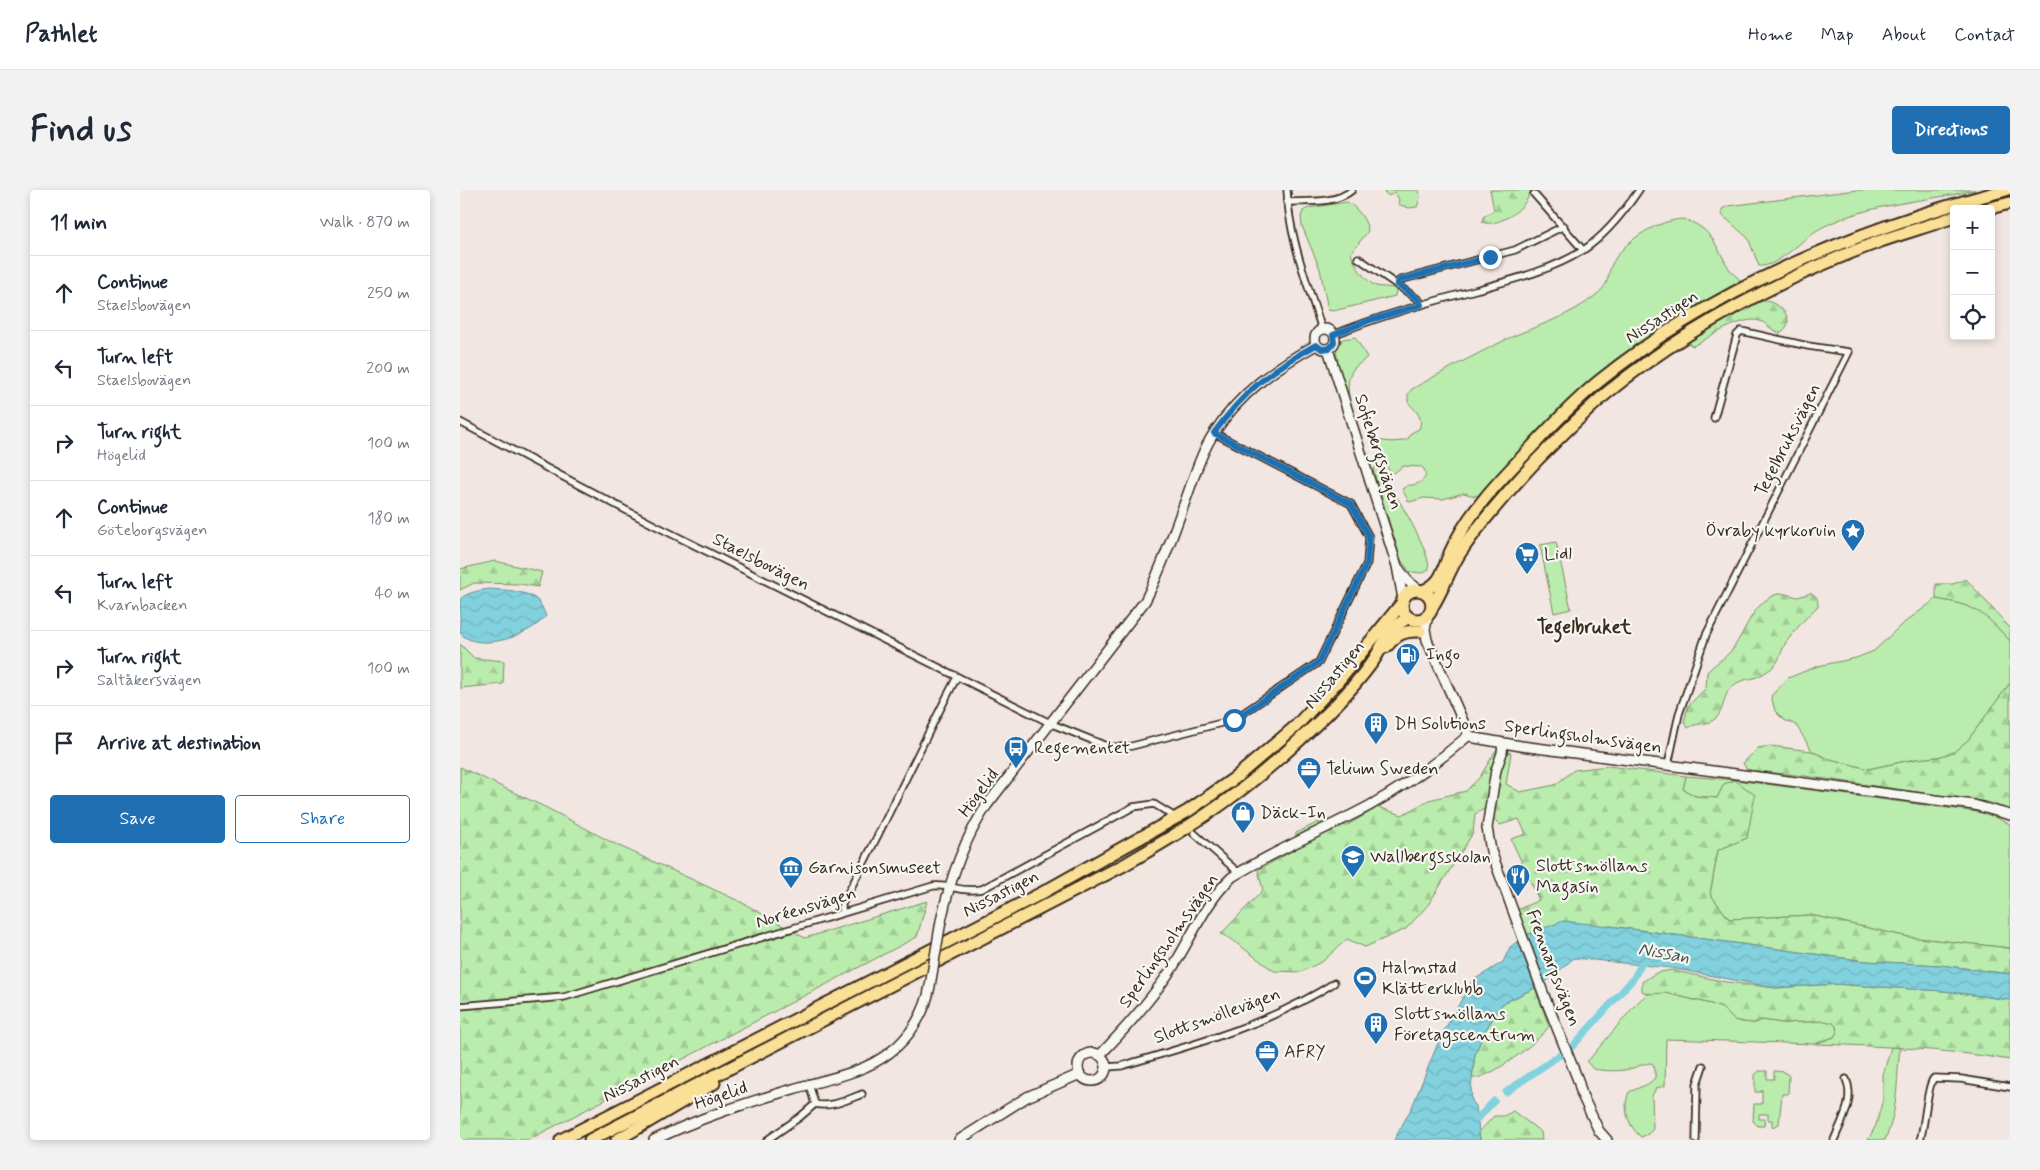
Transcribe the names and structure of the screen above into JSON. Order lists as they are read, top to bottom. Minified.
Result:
{"streets":{"highway":["Nissastigen"],"street":["Tegelbruksvägen","Sofiebergsvägen","Staelsbovägen","Sperlingsholmsvägen","Högelid","Noréensvägen","Frennarpsvägen","Slottsmöllevägen"]},"crossings":[["Nissastigen","Sofiebergsvägen"],["Tegelbruksvägen","Sperlingsholmsvägen"],["Sofiebergsvägen","Högelid"],["Staelsbovägen","Högelid"],["Sperlingsholmsvägen","Frennarpsvägen"],["Sperlingsholmsvägen","Slottsmöllevägen"],["Högelid","Noréensvägen"]],"districts":["Tegelbruket"],"water":["Nissan"],"places":{"place":["Övraby kyrkoruin"],"supermarket":["Lidl"],"fuel station":["Ingo"],"building":["DH Solutions","Slottsmöllans Företagscentrum"],"bus stop":["Regementet"],"office":["Telium Sweden","AFRY"],"shop":["Däck-In"],"school or university":["Wallbergsskolan"],"museum":["Garnisonsmuseet"],"restaurant":["Slottsmöllans Magasin"],"sports":["Halmstad Klätterklubb"]},"page":{"header":"Pathlet","nav":["Home","Map","About","Contact"],"buttons":["Directions",["Save","Share"]],"title":"Find us","heading":["11 min","Walk · 870 m"],"map_buttons":["+","−"],"list":[["Continue","Staelsbovägen","250 m"],["Turn left","Staelsbovägen","200 m"],["Turn right","Högelid","100 m"],["Continue","Göteborgsvägen","180 m"],["Turn left","Kvarnbacken","40 m"],["Turn right","Saltåkersvägen","100 m"],"Arrive at destination"]}}
